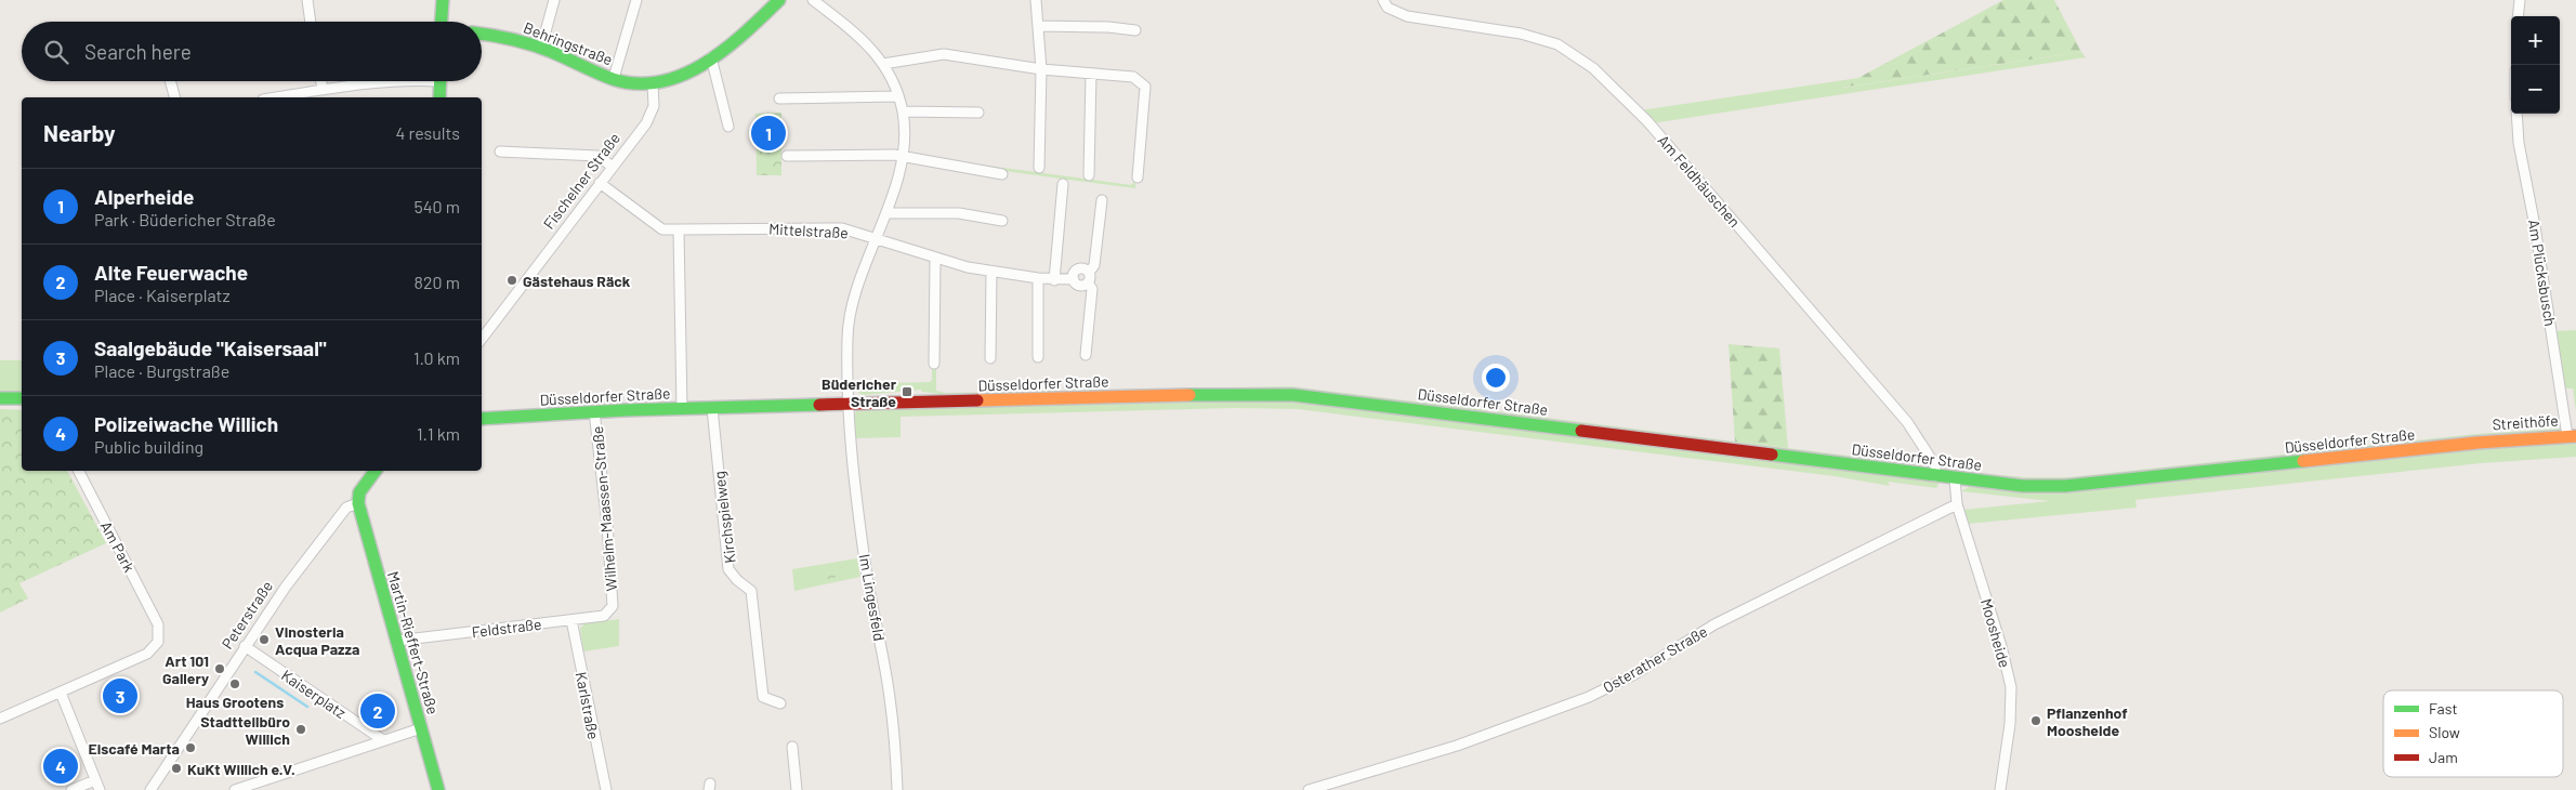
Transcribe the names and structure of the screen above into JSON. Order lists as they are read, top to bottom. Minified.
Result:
{"streets":{"main road":["Behringstraße","Düsseldorfer Straße","Streithöfe","Peterstraße","Martin-Rieffert-Straße"],"street":["Fischelner Straße","Am Feldhäuschen","Mittelstraße","Am Plücksbusch","Wilhelm-Maassen-Straße","Kirchspielweg","Am Park","Im Lingesfeld","Feldstraße","Moosheide","Osterather Straße","Kaiserplatz","Karlstraße"]},"crossings":[["Behringstraße","Fischelner Straße"],["Fischelner Straße","Mittelstraße"],["Am Feldhäuschen","Düsseldorfer Straße"],["Am Plücksbusch","Streithöfe"],["Düsseldorfer Straße","Streithöfe"],["Düsseldorfer Straße","Wilhelm-Maassen-Straße"],["Düsseldorfer Straße","Kirchspielweg"],["Düsseldorfer Straße","Im Lingesfeld"],["Düsseldorfer Straße","Moosheide"],["Wilhelm-Maassen-Straße","Feldstraße"],["Peterstraße","Martin-Rieffert-Straße"],["Peterstraße","Kaiserplatz"],["Feldstraße","Martin-Rieffert-Straße"],["Feldstraße","Karlstraße"],["Moosheide","Osterather Straße"]],"places":{"other":["Gästehaus Räck","Vinosteria Acqua Pazza","Art 101 Gallery","Haus Grootens","Pflanzenhof Moosheide","Stadtteilbüro Willich","Eiscafé Marta","KuKt Willich e.V."],"transit":["Büdericher Straße"]},"legend":["Fast","Slow","Jam"],"page":{"map_buttons":["+","−"],"search":"Search here","heading":["Nearby","4 results"],"pins":["1","3","2","4"],"list":[{"mark":"1","name":"Alperheide","note":"Park · Büdericher Straße","value":"540 m"},{"mark":"2","name":"Alte Feuerwache","note":"Place · Kaiserplatz","value":"820 m"},{"mark":"3","name":"Saalgebäude \"Kaisersaal\"","note":"Place · Burgstraße","value":"1.0 km"},{"mark":"4","name":"Polizeiwache Willich","note":"Public building","value":"1.1 km"}]}}
